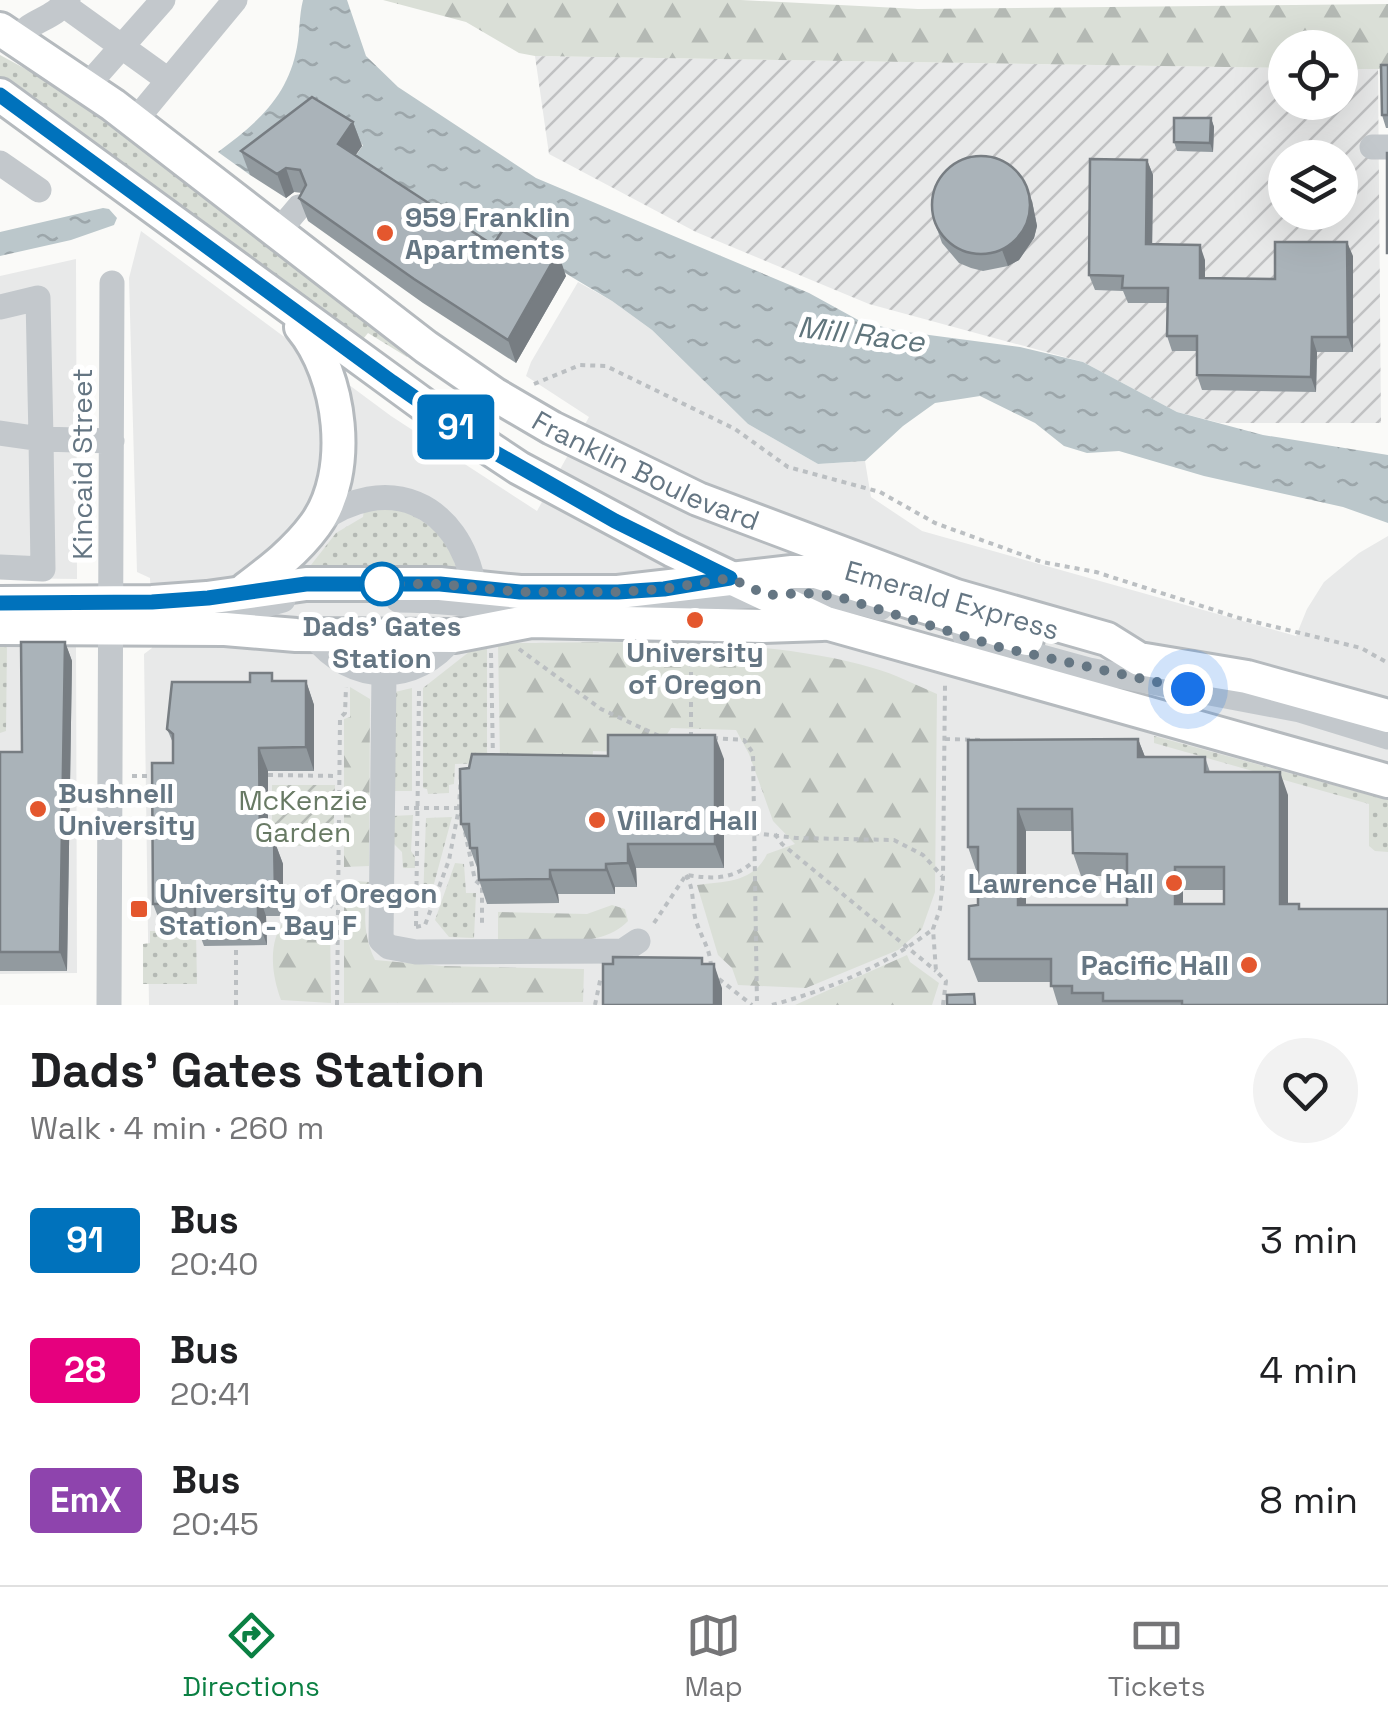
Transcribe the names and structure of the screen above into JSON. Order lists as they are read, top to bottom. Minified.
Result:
{"streets":{"main road":["Franklin Boulevard"],"street":["Kincaid Street","Emerald Express"]},"crossings":[["Franklin Boulevard","Emerald Express"]],"water":["Mill Race"],"parks":["McKenzie Garden"],"places":{"other":["959 Franklin Apartments","Dads' Gates Station","University of Oregon","Bushnell University","Villard Hall","Lawrence Hall","Pacific Hall"],"transit":["University of Oregon Station - Bay F"]},"lines":["bus line 91"],"page":{"on_map":"91","heading":["Dads' Gates Station","Walk · 4 min · 260 m"],"list":[{"mark":"91","name":"Bus","note":"20:40","value":"3 min"},{"mark":"28","name":"Bus","note":"20:41","value":"4 min"},{"mark":"EmX","name":"Bus","note":"20:45","value":"8 min"}],"tabs":["Directions","Map","Tickets"]}}
